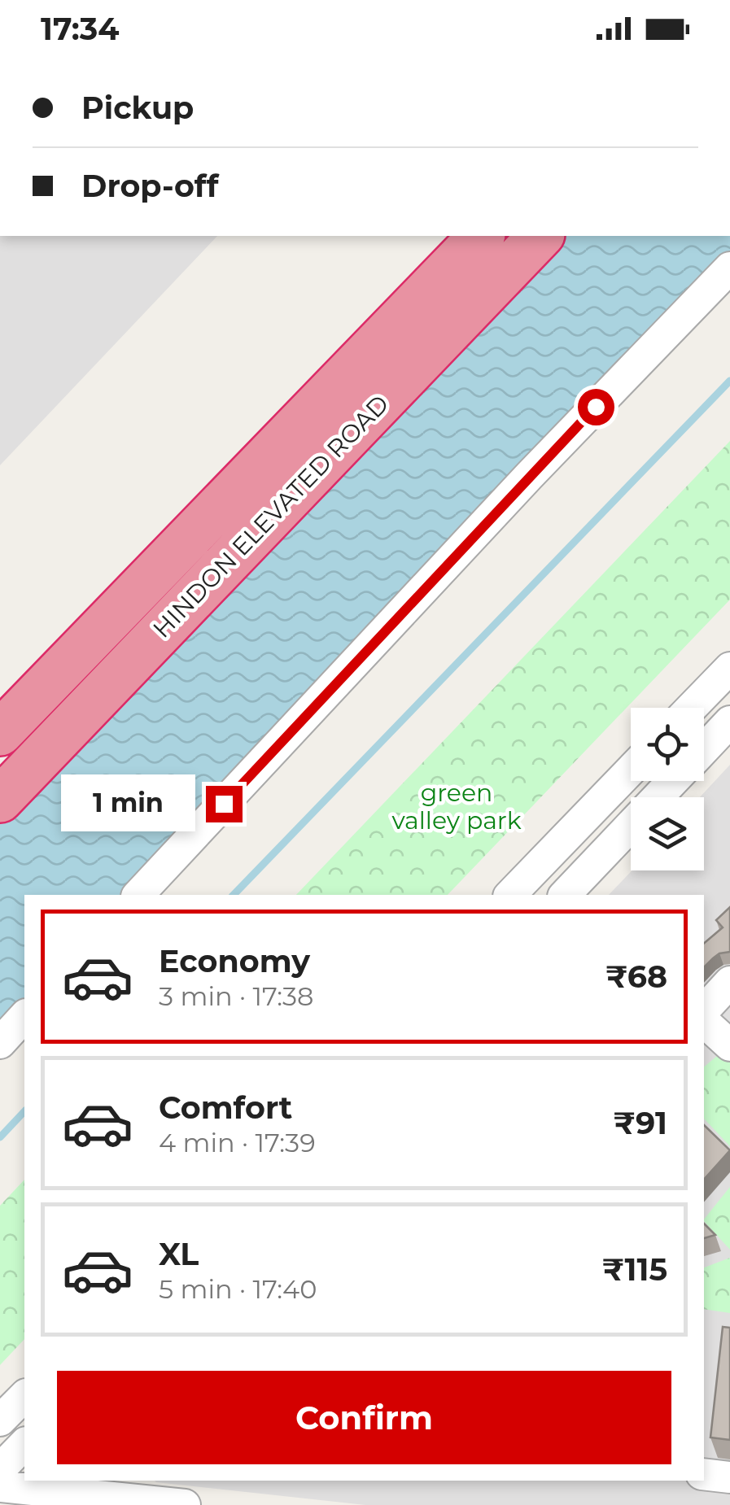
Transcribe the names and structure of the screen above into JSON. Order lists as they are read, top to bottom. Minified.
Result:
{"streets":{"highway":["HINDON ELEVATED ROAD"]},"parks":["green valley park"],"page":{"status":"17:34","banner":["Pickup","Drop-off"],"bubble":"1 min","list":[{"name":"Economy","note":"3 min · 17:38","value":"₹68"},{"name":"Comfort","note":"4 min · 17:39","value":"₹91"},{"name":"XL","note":"5 min · 17:40","value":"₹115"}],"buttons":"Confirm"}}
